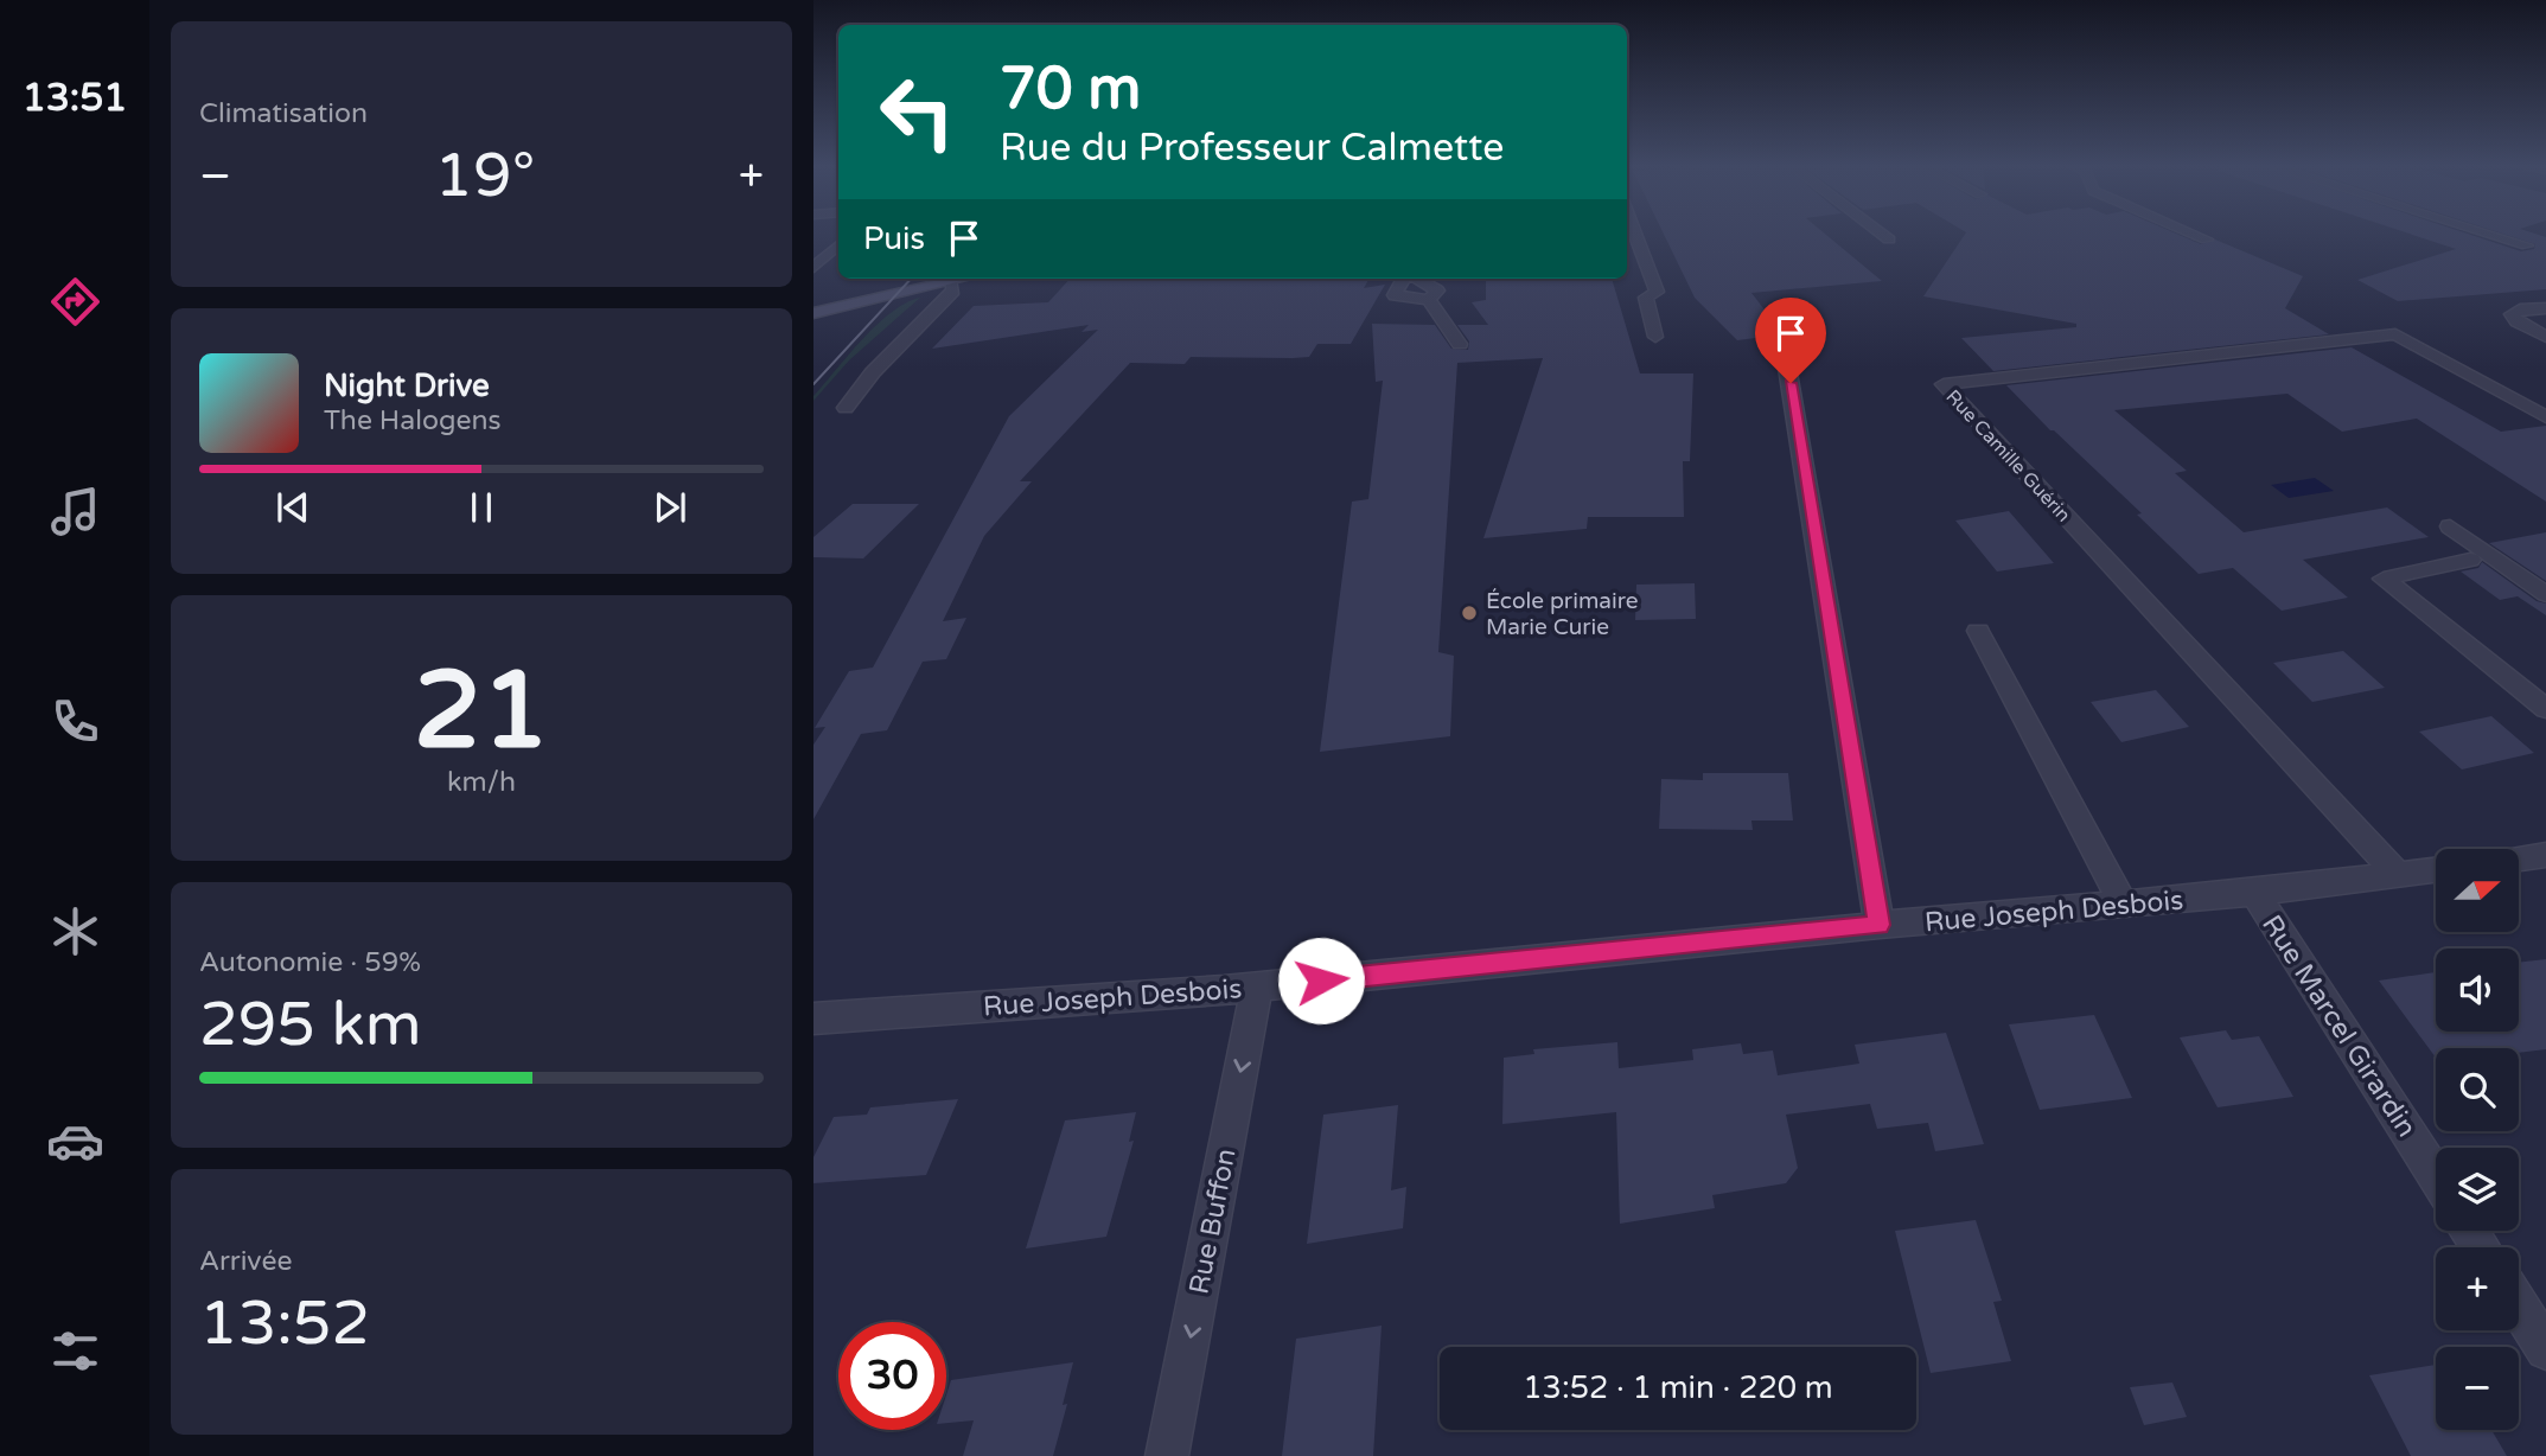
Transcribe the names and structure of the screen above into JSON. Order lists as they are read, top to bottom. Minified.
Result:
{"streets":{"street":["Rue Camille Guérin","Rue Joseph Desbois","Rue Marcel Girardin","Rue Buffon"]},"crossings":[["Rue Camille Guérin","Rue Joseph Desbois"],["Rue Joseph Desbois","Rue Marcel Girardin"],["Rue Joseph Desbois","Rue Buffon"]],"one_way":["Rue Buffon"],"places":["École primaire Marie Curie"],"north":"right","page":{"tabs":"13:51","tile":["Climatisation",["21","km/h"],["Autonomie · 59%","295 km"],["Arrivée","13:52"]],"turn":["70 m","Rue du Professeur Calmette"],"heat":["−","19°","+"],"then":"Puis","song":["Night Drive","The Halogens"],"map_buttons":["+","−"],"limit":"30","trip":"13:52 · 1 min · 220 m"}}
